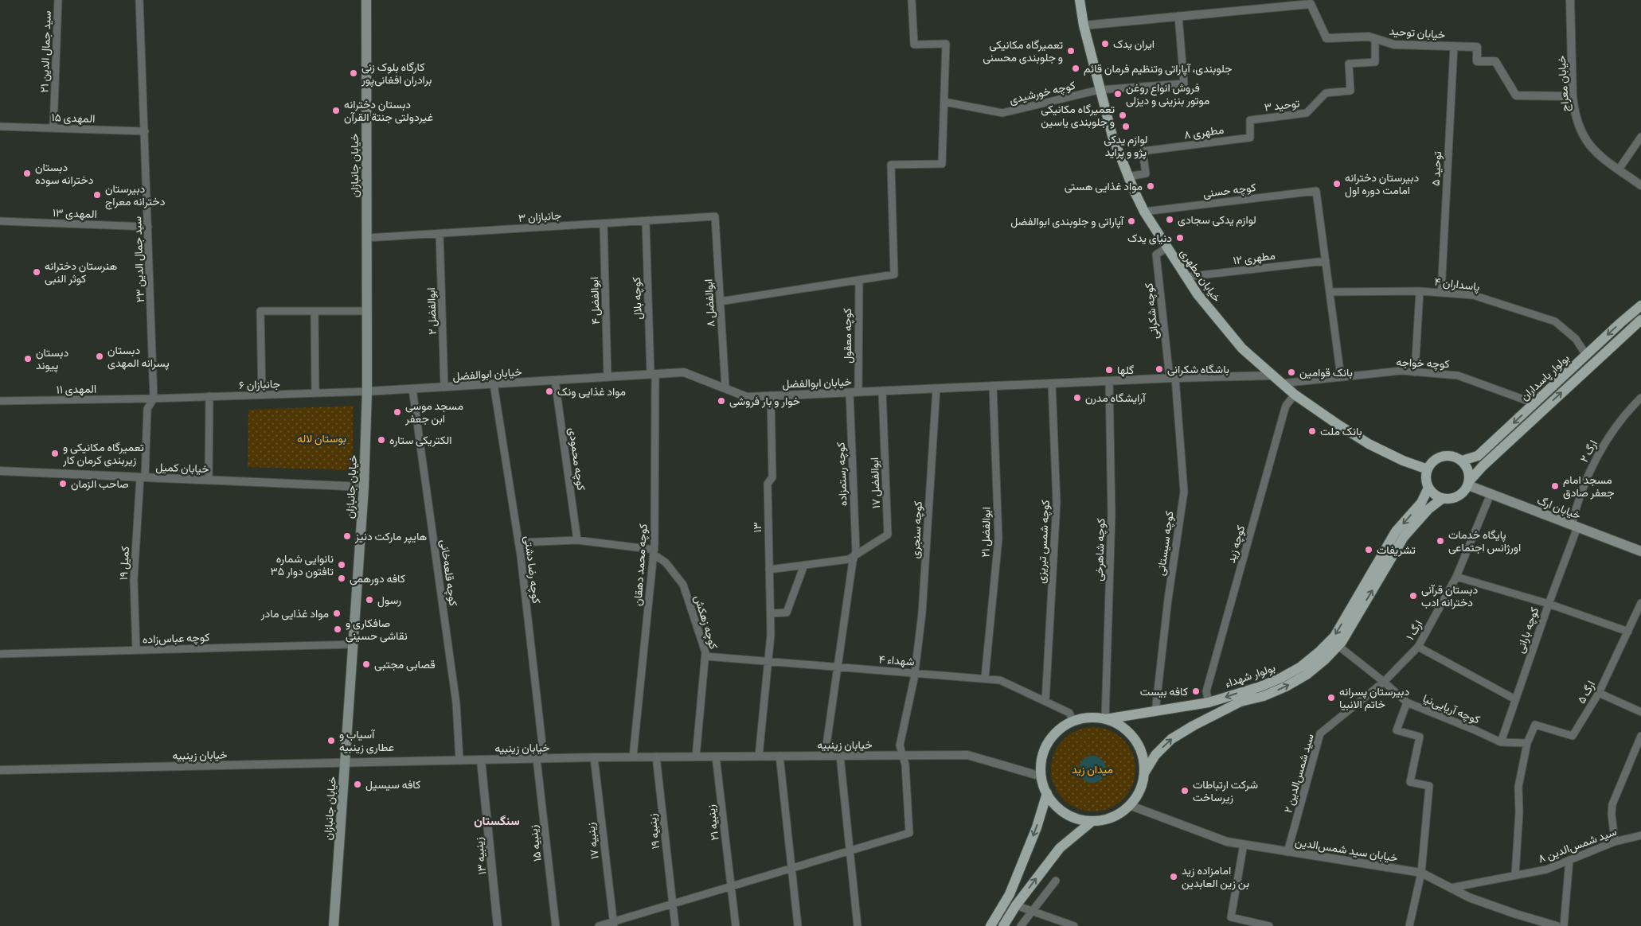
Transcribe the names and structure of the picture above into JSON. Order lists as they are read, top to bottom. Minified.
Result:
{"streets":{"main road":["خیابان جانبازان","خیابان مطهری","بولوار پاسداران","خیابان ارگ","بولوار شهداء"],"street":["خیابان توحید","سید جمال الدین ۲۱","خیابان معراج","کوچه خورشیدی","توحید ۳","المهدی ۱۵","مطهری ۸","توحید ۵","کوچه حسنی","المهدی ۱۳","جانبازان ۳","مطهری ۱۲","سید جمال الدین ۲۳","پاسداران ۴","کوچه بلال","ابوالفضل ۴","ابوالفضل ۸","ابوالفضل ۲","کوچه شکرانی","کوچه معقول","کوچه خواجه","خیابان ابوالفضل","جانبازان ۶","المهدی ۱۱","ارگ ۲","کوچه محمودی","خیابان کمیل","کوچه رستمزاده","ابوالفضل ۱۷","۱۳","کوچه سنجری","ابوالفضل ۲۱","کوچه شمس تبریزی","کوچه سیستانی","کوچه زید","کوچه شاهرخی","کمیل ۱۹","کوچه محمد دهقان","کوچه رضا دشتی","کوچه قلعه‌خانی","کوچه زهکش","ارگ ۱","کوچه بارانی","کوچه عباس‌زاده","شهداء ۴","ارگ ۵","کوچه آریایی‌نیا","خیابان زینبیه","سید شمس‌الدین ۲","زینبیه ۲۱","زینبیه ۱۹","زینبیه ۱۷","زینبیه ۱۵","سید شمس‌الدین ۸","خیابان سید شمس‌الدین","زینبیه ۱۳"]},"crossings":[["خیابان توحید","خیابان معراج"],["خیابان توحید","کوچه خورشیدی"],["خیابان توحید","توحید ۳"],["خیابان توحید","توحید ۵"],["خیابان توحید","خیابان مطهری"],["سید جمال الدین ۲۱","المهدی ۱۵"],["کوچه خورشیدی","خیابان مطهری"],["توحید ۳","مطهری ۸"],["المهدی ۱۵","سید جمال الدین ۲۳"],["مطهری ۸","خیابان مطهری"],["خیابان جانبازان","جانبازان ۳"],["خیابان جانبازان","خیابان ابوالفضل"],["خیابان جانبازان","جانبازان ۶"],["خیابان جانبازان","خیابان کمیل"],["خیابان جانبازان","کوچه عباس‌زاده"],["خیابان جانبازان","خیابان زینبیه"],["توحید ۵","پاسداران ۴"],["کوچه حسنی","مطهری ۱۲"],["کوچه حسنی","خیابان مطهری"],["المهدی ۱۳","سید جمال الدین ۲۳"],["جانبازان ۳","کوچه بلال"],["جانبازان ۳","ابوالفضل ۴"],["جانبازان ۳","ابوالفضل ۸"],["جانبازان ۳","ابوالفضل ۲"],["مطهری ۱۲","خیابان مطهری"],["سید جمال الدین ۲۳","جانبازان ۶"],["سید جمال الدین ۲۳","المهدی ۱۱"],["سید جمال الدین ۲۳","کمیل ۱۹"],["خیابان مطهری","کوچه شکرانی"],["خیابان مطهری","کوچه خواجه"],["خیابان مطهری","خیابان ابوالفضل"],["خیابان مطهری","بولوار پاسداران"],["خیابان مطهری","خیابان ارگ"],["خیابان مطهری","کوچه زید"],["خیابان مطهری","بولوار شهداء"],["پاسداران ۴","بولوار پاسداران"],["کوچه بلال","خیابان ابوالفضل"],["کوچه بلال","کوچه محمد دهقان"],["ابوالفضل ۴","خیابان ابوالفضل"],["ابوالفضل ۸","خیابان ابوالفضل"],["ابوالفضل ۲","خیابان ابوالفضل"],["کوچه شکرانی","خیابان ابوالفضل"],["کوچه شکرانی","کوچه سیستانی"],["کوچه معقول","خیابان ابوالفضل"],["کوچه معقول","کوچه رستمزاده"],["کوچه خواجه","بولوار پاسداران"],["خیابان ابوالفضل","جانبازان ۶"],["خیابان ابوالفضل","کوچه محمودی"],["خیابان ابوالفضل","کوچه رستمزاده"],["خیابان ابوالفضل","ابوالفضل ۱۷"],["خیابان ابوالفضل","۱۳"],["خیابان ابوالفضل","کوچه سنجری"],["خیابان ابوالفضل","ابوالفضل ۲۱"],["خیابان ابوالفضل","کوچه شمس تبریزی"],["خیابان ابوالفضل","کوچه سیستانی"],["خیابان ابوالفضل","کوچه شاهرخی"],["خیابان ابوالفضل","کوچه محمد دهقان"],["خیابان ابوالفضل","کوچه رضا دشتی"],["خیابان ابوالفضل","کوچه قلعه‌خانی"],["بولوار پاسداران","خیابان ارگ"],["بولوار پاسداران","بولوار شهداء"],["جانبازان ۶","المهدی ۱۱"],["جانبازان ۶","کمیل ۱۹"],["المهدی ۱۱","کمیل ۱۹"],["ارگ ۲","خیابان ارگ"],["ارگ ۲","کوچه بارانی"],["خیابان کمیل","کمیل ۱۹"],["کوچه رستمزاده","ابوالفضل ۱۷"],["کوچه رستمزاده","شهداء ۴"],["کوچه رستمزاده","خیابان زینبیه"],["خیابان ارگ","ارگ ۱"],["خیابان ارگ","کوچه بارانی"],["خیابان ارگ","بولوار شهداء"],["۱۳","شهداء ۴"],["۱۳","خیابان زینبیه"],["کوچه سنجری","شهداء ۴"],["کوچه سنجری","خیابان زینبیه"],["ابوالفضل ۲۱","شهداء ۴"],["کوچه شمس تبریزی","شهداء ۴"],["کوچه سیستانی","بولوار شهداء"],["کوچه زید","بولوار شهداء"],["کوچه شاهرخی","شهداء ۴"],["کوچه شاهرخی","بولوار شهداء"],["کوچه شاهرخی","خیابان زینبیه"],["کوچه شاهرخی","خیابان سید شمس‌الدین"],["کمیل ۱۹","کوچه عباس‌زاده"],["کوچه محمد دهقان","کوچه زهکش"],["کوچه محمد دهقان","خیابان زینبیه"],["کوچه رضا دشتی","خیابان زینبیه"],["کوچه رضا دشتی","زینبیه ۱۵"],["کوچه قلعه‌خانی","خیابان زینبیه"],["کوچه زهکش","شهداء ۴"],["کوچه زهکش","خیابان زینبیه"],["ارگ ۱","کوچه آریایی‌نیا"],["ارگ ۱","سید شمس‌الدین ۲"],["کوچه بارانی","کوچه آریایی‌نیا"],["شهداء ۴","بولوار شهداء"],["شهداء ۴","خیابان زینبیه"],["شهداء ۴","خیابان سید شمس‌الدین"],["بولوار شهداء","کوچه آریایی‌نیا"],["بولوار شهداء","خیابان زینبیه"],["بولوار شهداء","خیابان سید شمس‌الدین"],["ارگ ۵","کوچه آریایی‌نیا"],["کوچه آریایی‌نیا","سید شمس‌الدین ۲"],["خیابان زینبیه","زینبیه ۲۱"],["خیابان زینبیه","زینبیه ۱۹"],["خیابان زینبیه","زینبیه ۱۷"],["خیابان زینبیه","زینبیه ۱۵"],["خیابان زینبیه","خیابان سید شمس‌الدین"],["خیابان زینبیه","زینبیه ۱۳"],["سید شمس‌الدین ۲","خیابان سید شمس‌الدین"],["سید شمس‌الدین ۸","خیابان سید شمس‌الدین"]],"districts":["سنگستان"],"parks":["بوستان لاله","میدان زید"],"places":["ایران یدک","تعمیرگاه مکانیکی و جلوبندی محسنی","جلوبندی، آپاراتی وتنظیم فرمان قائم","کارگاه بلوک زنی برادران افغانی‌پور","فروش انواع روغن موتور بنزینی و دیزلی","دبستان دخترانه غیردولتی جنتة القرآن","تعمیرگاه مکانیکی و جلوبندی یاسین","لوازم یدکی پژو و پراید","دبستان دخترانه سوده","دبیرستان دخترانه امامت دوره اول","مواد غذایی هستی","دبیرستان دخترانه معراج","لوازم یدکی سجادی","آپاراتی و جلوبندی ابوالفضل","دنیای یدک","هنرستان دخترانه کوثر النبی","دبستان پسرانه المهدی","دبستان پیوند","باشگاه شکرانی","گلها","بانک قوامین","مواد غذایی ونک","آرایشگاه مدرن","خوار و بار فروشی","مسجد موسی ابن جعفر","بانک ملت","الکتریکی ستاره","تعمیرگاه مکانیکی و زیربندی کرمان کار","صاحب الزمان","مسجد امام جعفر صادق","هایپر مارکت دنیز","پایگاه خدمات اورژانس اجتماعی","تشریفات","نانوایی شماره ۳۵ تافتون دوار","کافه دورهمی","دبستان قرآنی دخترانه ادب","رسول","مواد غذایی مادر","صافکاری و نقاشی حسینی","قصابی مجتبی","کافه بیست","دبیرستان پسرانه خاتم الانبیا","آسیاب و عطاری زینبیه","کافه سیسیل","شرکت ارتباطات زیرساخت","امامزاده زید بن زین العابدین"]}
